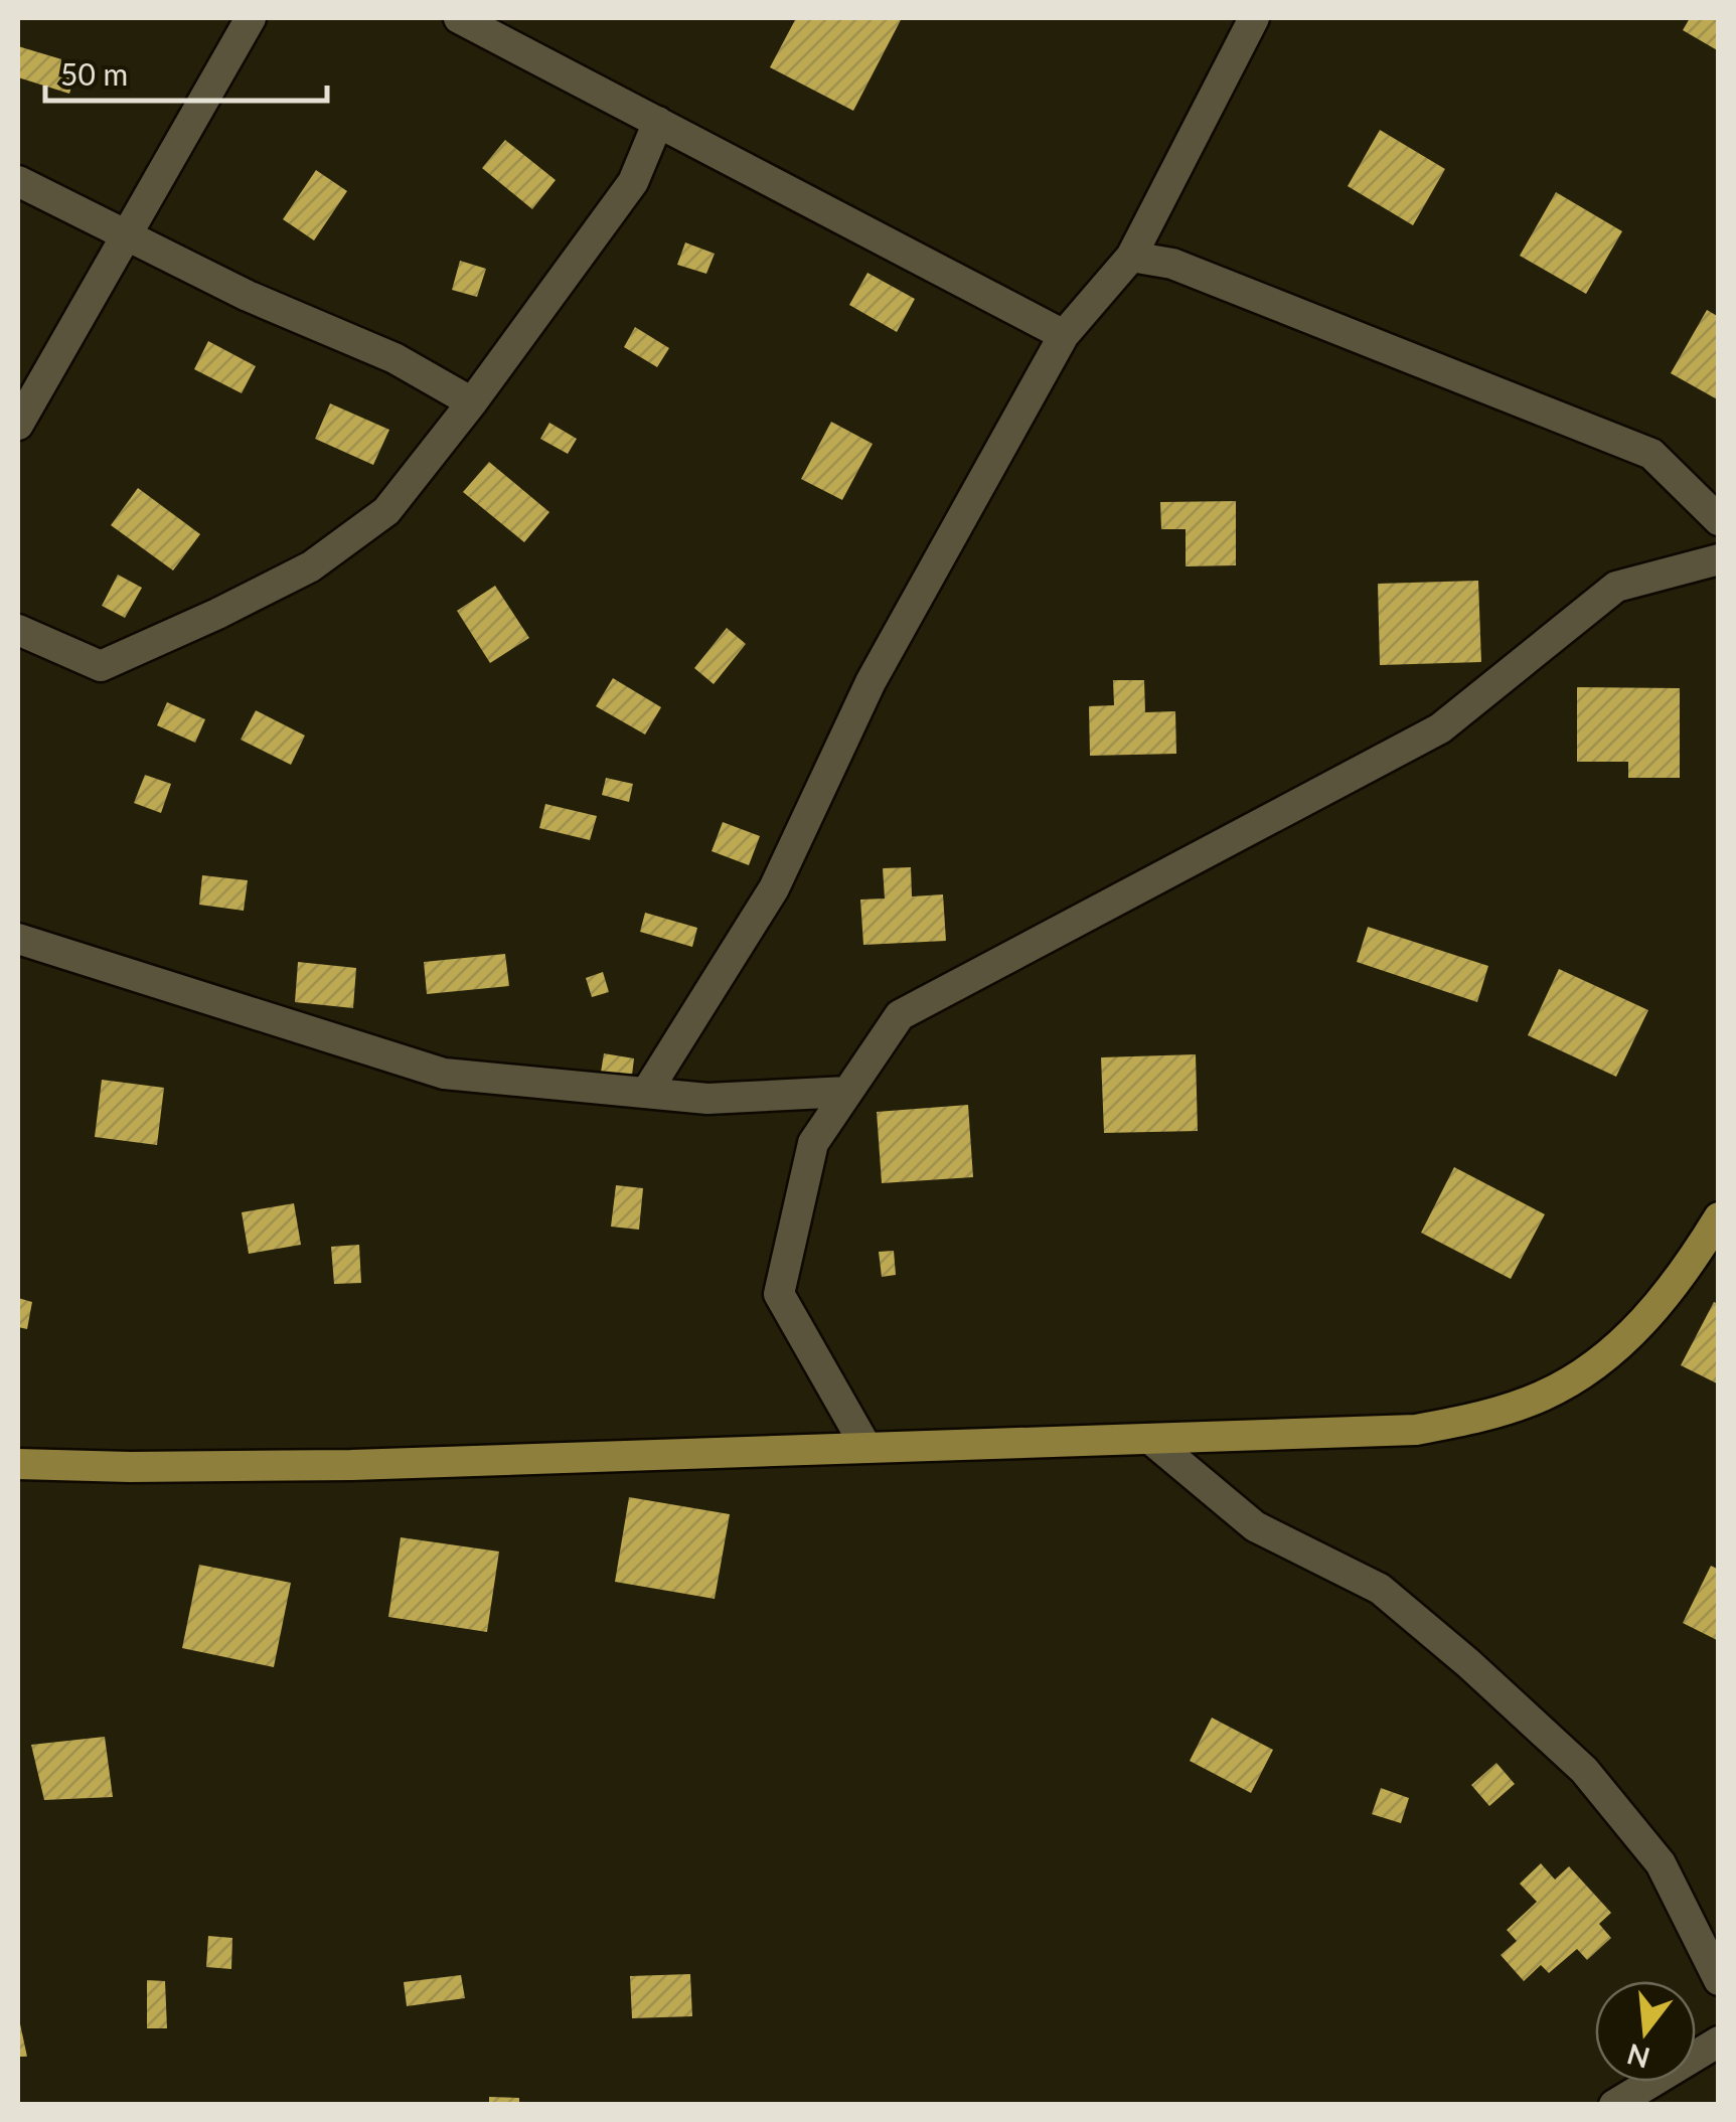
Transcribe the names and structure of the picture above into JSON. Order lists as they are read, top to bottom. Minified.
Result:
{"scale_bar":"50 m","north":"bottom"}
